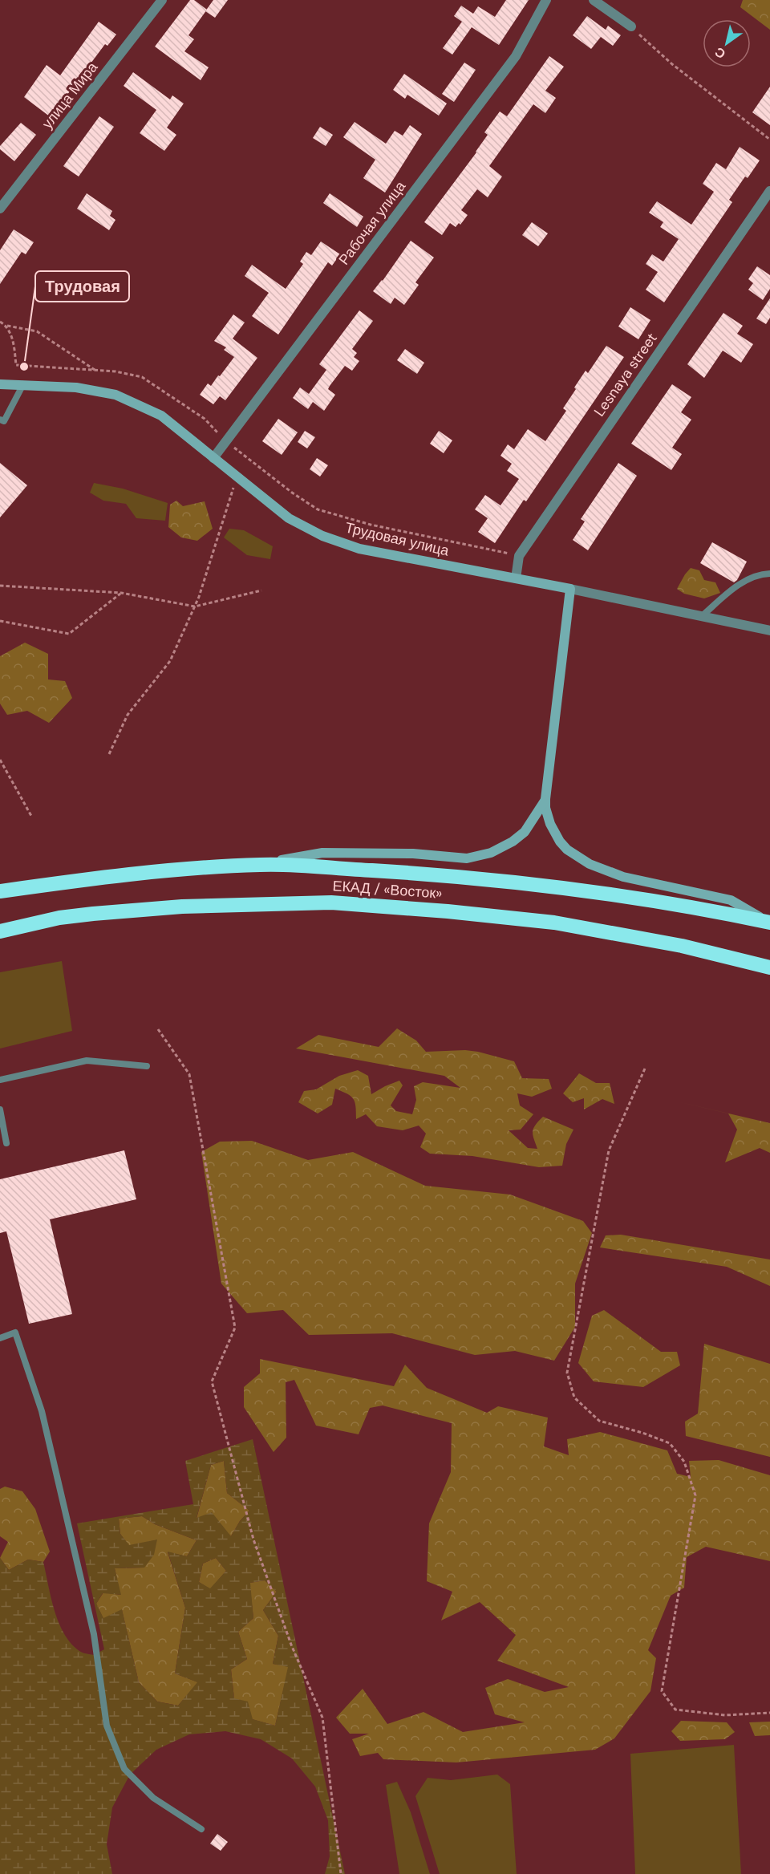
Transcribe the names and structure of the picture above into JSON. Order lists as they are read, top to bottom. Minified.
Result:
{"streets":{"highway":["ЕКАД / «Восток»"],"main road":["Трудовая улица"],"street":["улица Мира","Рабочая улица","Lesnaya street"]},"crossings":[["Рабочая улица","Трудовая улица"],["Lesnaya street","Трудовая улица"]],"places":["Трудовая"],"north":"bottom left"}
